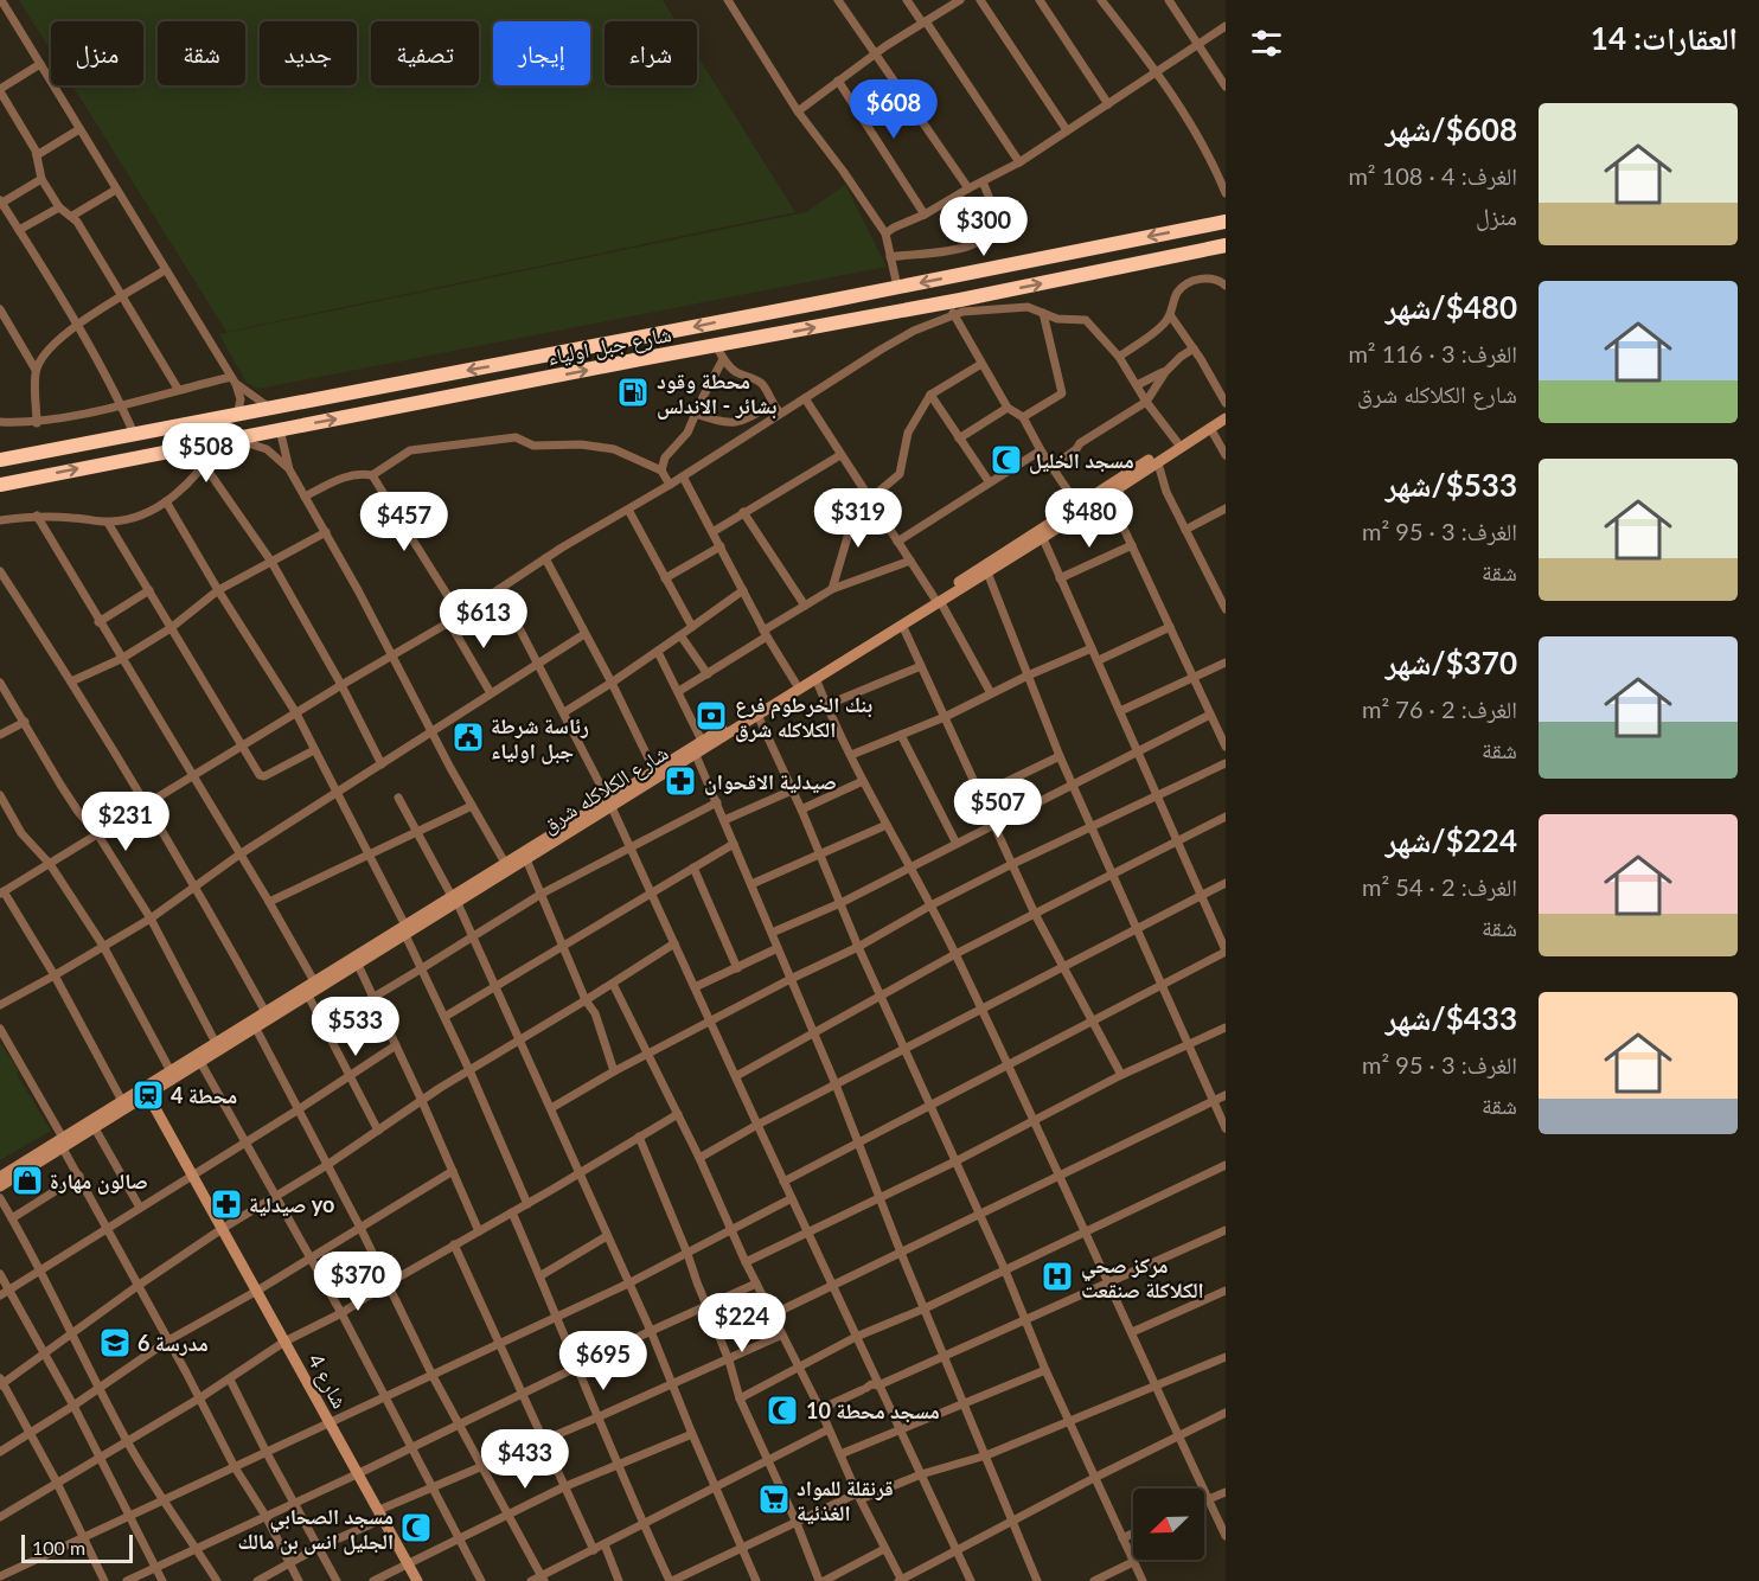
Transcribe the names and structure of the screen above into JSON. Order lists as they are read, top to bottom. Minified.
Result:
{"streets":{"highway":["شارع جبل اولياء"],"street":["شارع الكلاكله شرق","شارع 4"]},"crossings":[["شارع الكلاكله شرق","شارع 4"]],"places":{"fuel station":["محطة وقود بشائر - الاندلس"],"mosque":["مسجد الخليل","مسجد محطة 10","مسجد الصحابي الجليل انس بن مالك"],"bank":["بنك الخرطوم فرع الكلاكله شرق"],"public building":["رئاسة شرطة جبل اولياء"],"pharmacy":["صيدلية الاقحوان","صيدلية yo"],"station":["محطة 4"],"shop":["صالون مهارة"],"hospital":["مركز صحي الكلاكلة صنقعت"],"school or university":["مدرسة 6"],"supermarket":["قرنقلة للمواد الغذئية"]},"scale_bar":"100 m","north":"bottom left","page":{"heading":"العقارات: 14","chip":["شراء","إيجار","تصفية","جديد","شقة","منزل"],"price":["$608","$300","$508","$319","$480","$457","$613","$507","$231","$533","$370","$224","$695","$433"],"list":[{"name":"$608/شهر","note":"الغرف: 4 · 108 m² · منزل"},{"name":"$480/شهر","note":"الغرف: 3 · 116 m² · شارع الكلاكله شرق"},{"name":"$533/شهر","note":"الغرف: 3 · 95 m² · شقة"},{"name":"$370/شهر","note":"الغرف: 2 · 76 m² · شقة"},{"name":"$224/شهر","note":"الغرف: 2 · 54 m² · شقة"},{"name":"$433/شهر","note":"الغرف: 3 · 95 m² · شقة"}],"scale":"100 m"}}
